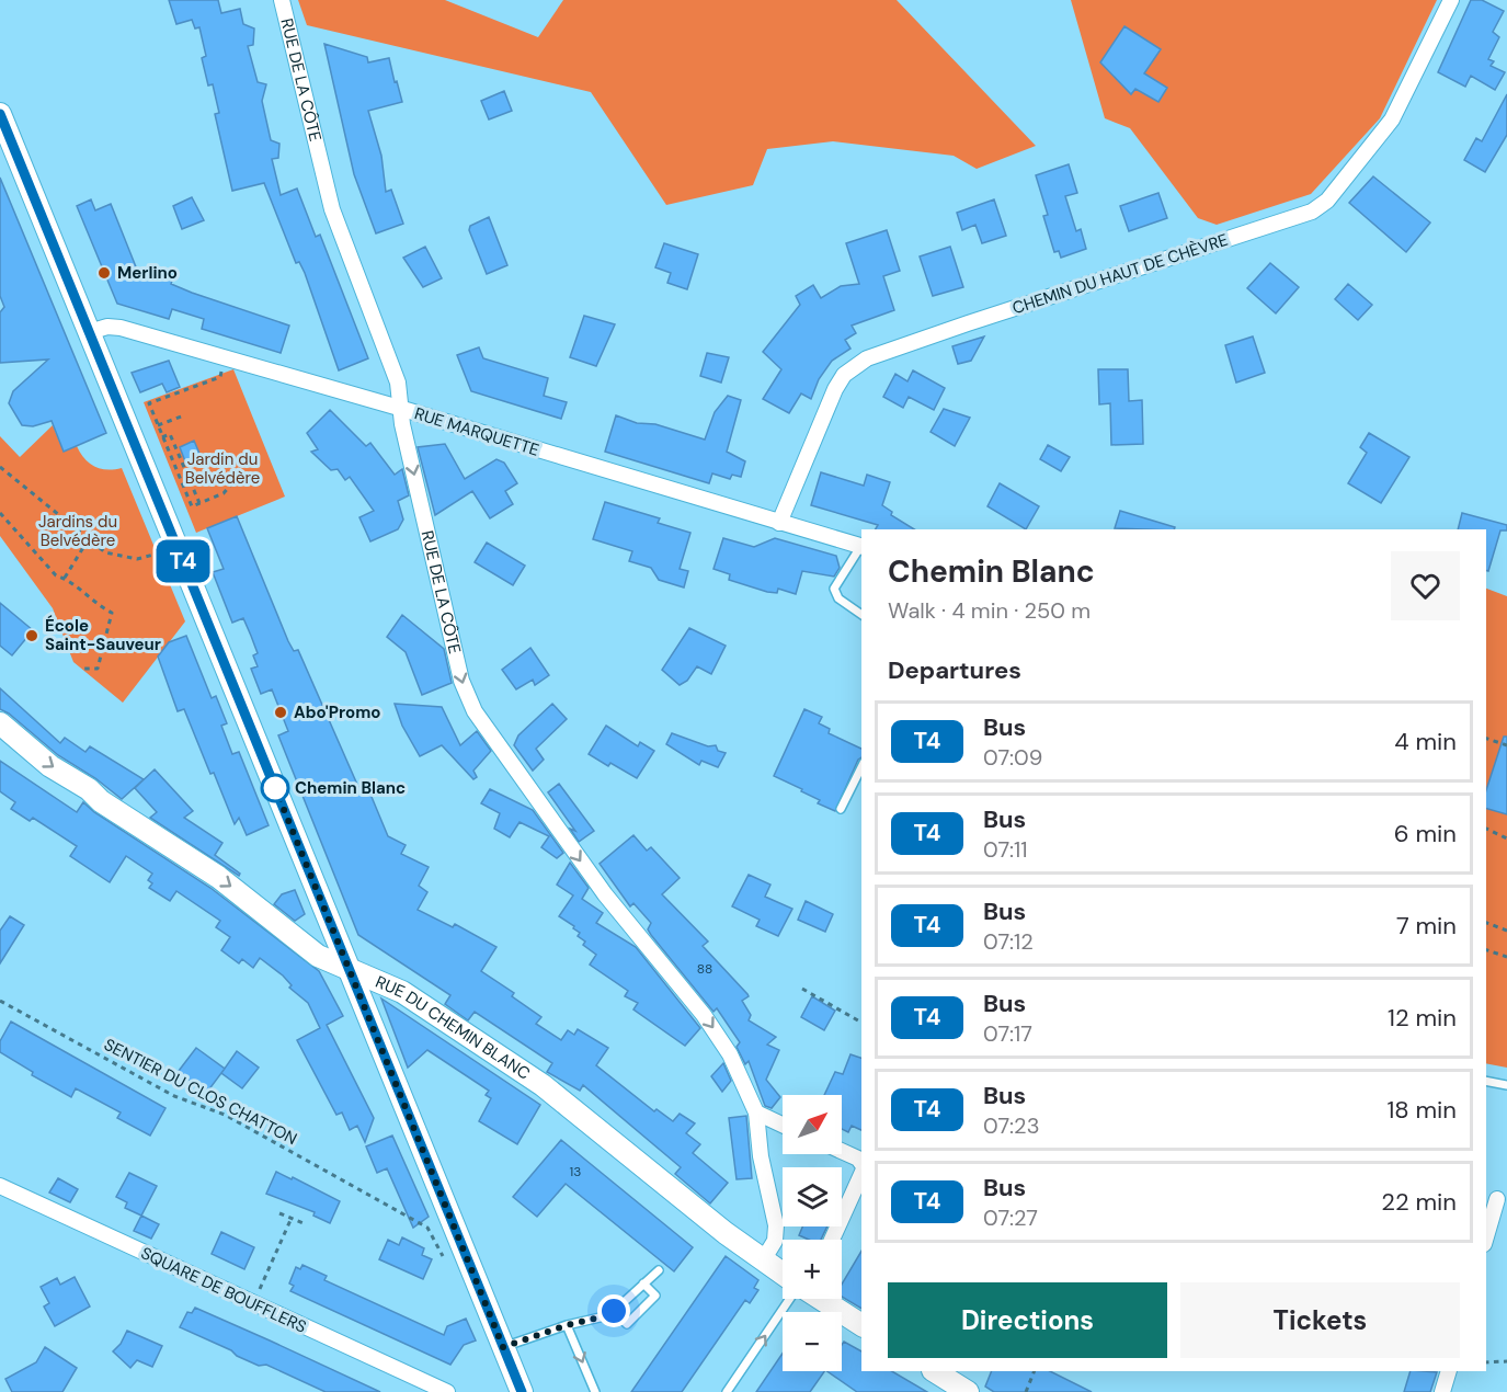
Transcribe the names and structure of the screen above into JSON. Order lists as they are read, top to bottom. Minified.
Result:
{"streets":{"street":["RUE DE LA CÔTE","CHEMIN DU HAUT DE CHÈVRE","RUE MARQUETTE","RUE DU CHEMIN BLANC","SQUARE DE BOUFFLERS"],"path":["SENTIER DU CLOS CHATTON"]},"crossings":[["RUE DE LA CÔTE","RUE MARQUETTE"],["RUE DE LA CÔTE","RUE DU CHEMIN BLANC"],["CHEMIN DU HAUT DE CHÈVRE","RUE MARQUETTE"]],"one_way":["RUE DE LA CÔTE","RUE DU CHEMIN BLANC"],"parks":["Jardin du Belvédère","Jardins du Belvédère"],"places":["Merlino","École Saint-Sauveur","Abo'Promo","Chemin Blanc"],"lines":["bus line T4"],"house_numbers":["88","13"],"north":"top right","page":{"on_map":"T4","heading":[["Chemin Blanc","Walk · 4 min · 250 m"],"Departures"],"list":[{"mark":"T4","name":"Bus","note":"07:09","value":"4 min"},{"mark":"T4","name":"Bus","note":"07:11","value":"6 min"},{"mark":"T4","name":"Bus","note":"07:12","value":"7 min"},{"mark":"T4","name":"Bus","note":"07:17","value":"12 min"},{"mark":"T4","name":"Bus","note":"07:23","value":"18 min"},{"mark":"T4","name":"Bus","note":"07:27","value":"22 min"}],"map_buttons":["+","−"],"buttons":["Directions","Tickets"]}}
